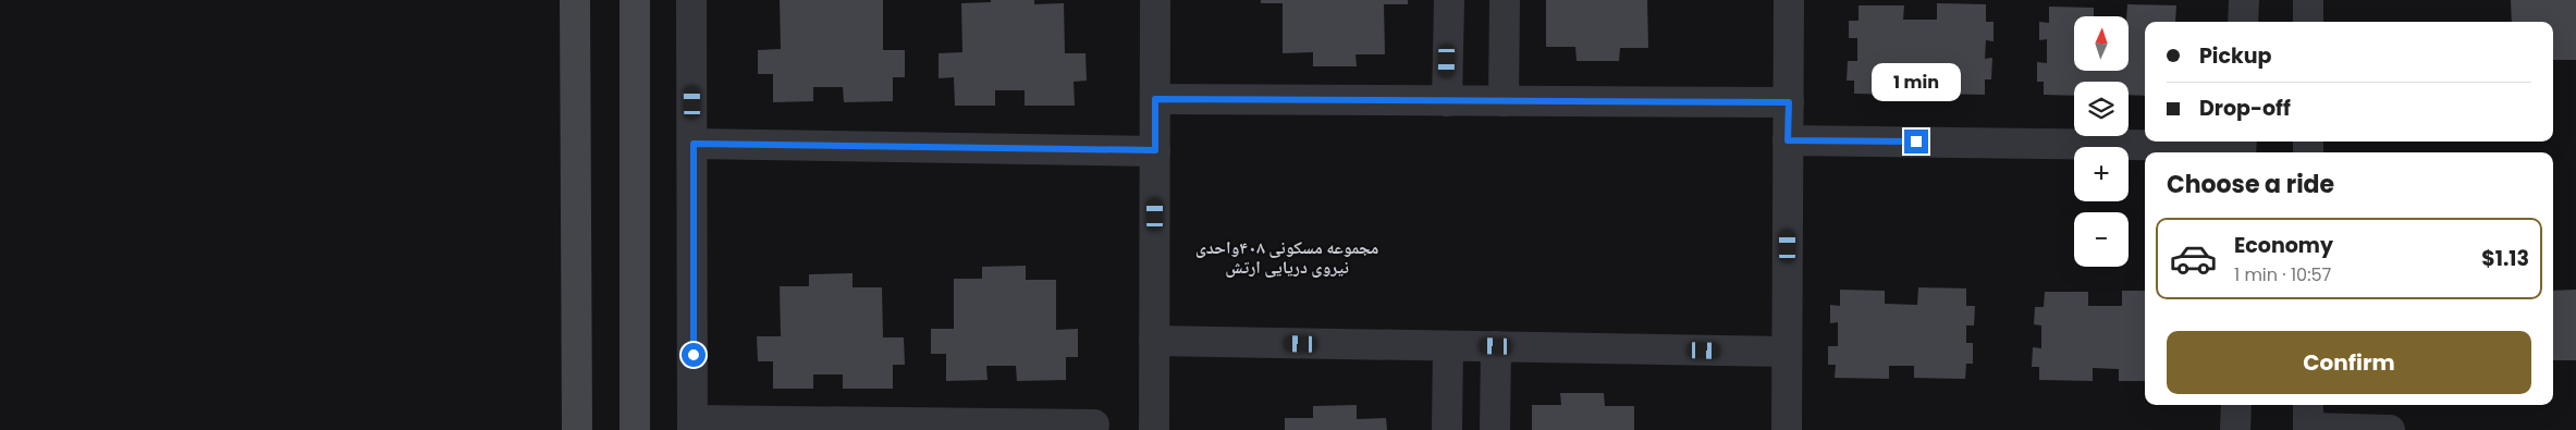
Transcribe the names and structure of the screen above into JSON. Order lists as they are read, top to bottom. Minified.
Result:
{"districts":["مجموعه مسکونی ۴۰۸واحدی نیروی دریایی ارتش"],"north":"top","page":{"map_buttons":["+","−"],"banner":["Pickup","Drop-off"],"bubble":"1 min","heading":"Choose a ride","list":[{"name":"Economy","note":"1 min · 10:57","value":"$1.13"}],"buttons":"Confirm"}}
